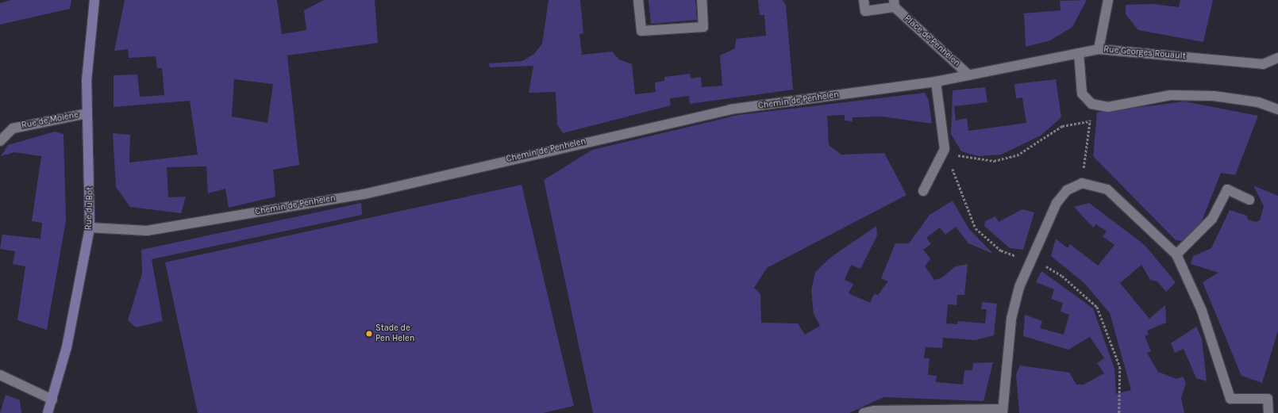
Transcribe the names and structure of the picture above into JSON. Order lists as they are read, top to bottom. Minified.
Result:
{"streets":{"street":["Place de Penhelen","Rue Georges Rouault","Chemin de Penhelen","Rue de Molène","Rue du Bot"]},"crossings":[["Place de Penhelen","Rue Georges Rouault"],["Rue Georges Rouault","Chemin de Penhelen"],["Chemin de Penhelen","Rue du Bot"],["Rue de Molène","Rue du Bot"]],"places":["Stade de Pen Helen"]}
